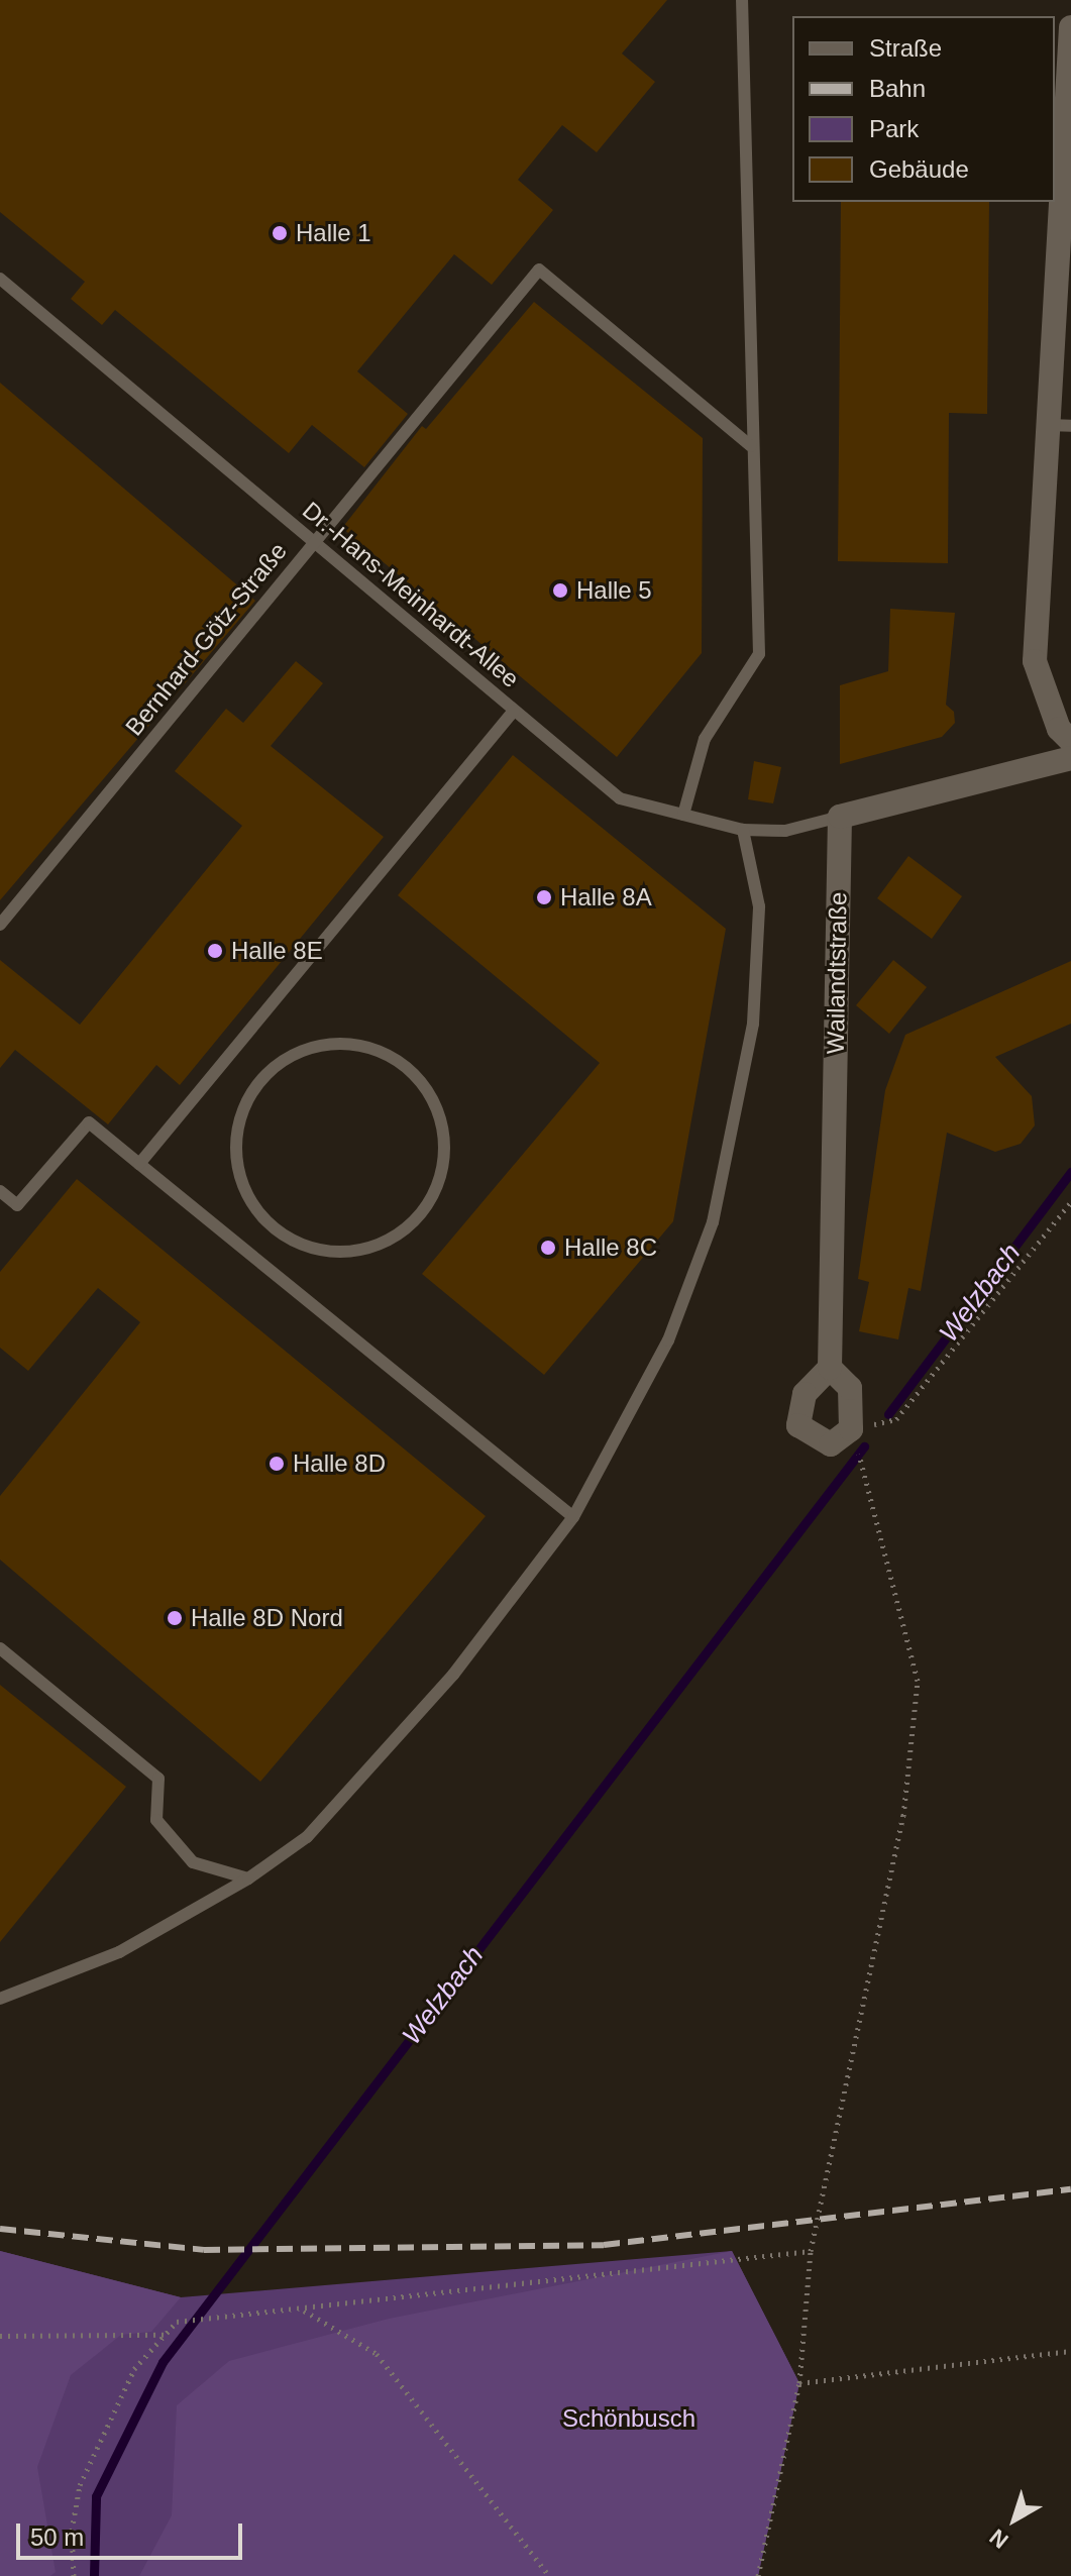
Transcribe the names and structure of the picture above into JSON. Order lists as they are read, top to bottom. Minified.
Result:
{"streets":{"street":["Wailandtstraße"],"lane":["Dr.-Hans-Meinhardt-Allee","Bernhard-Götz-Straße"]},"crossings":[["Dr.-Hans-Meinhardt-Allee","Bernhard-Götz-Straße"],["Dr.-Hans-Meinhardt-Allee","Wailandtstraße"]],"water":["Welzbach"],"parks":["Schönbusch"],"places":["Halle 1","Halle 5","Halle 8A","Halle 8E","Halle 8C","Halle 8D","Halle 8D Nord"],"legend":["Straße","Bahn","Park","Gebäude"],"scale_bar":"50 m","north":"bottom left"}
